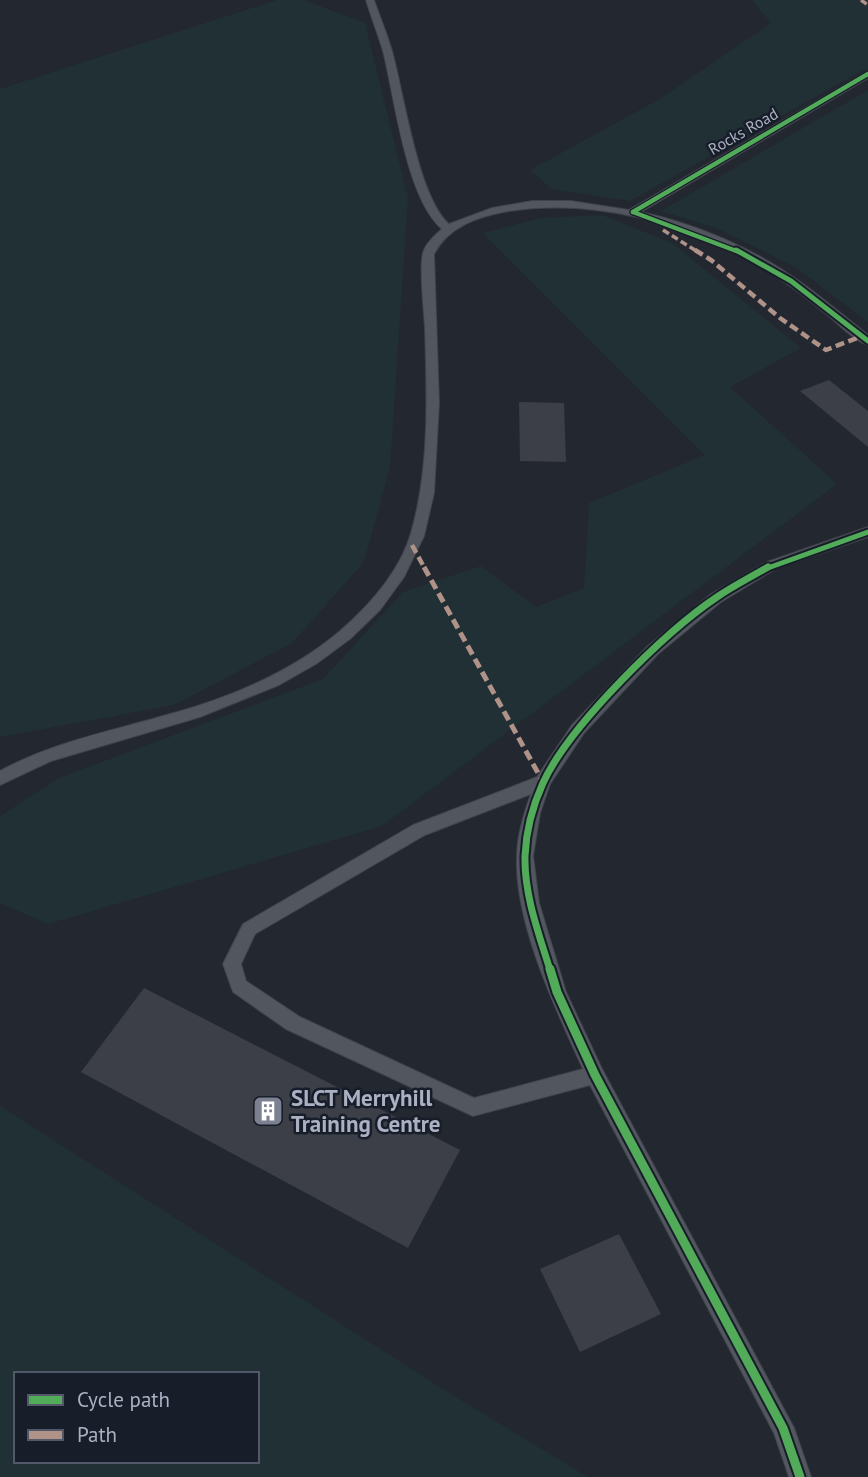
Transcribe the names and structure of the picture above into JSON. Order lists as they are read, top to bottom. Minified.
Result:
{"streets":{"lane":["Rocks Road"]},"places":{"building":["SLCT Merryhill Training Centre"]},"legend":["Cycle path","Path"]}
